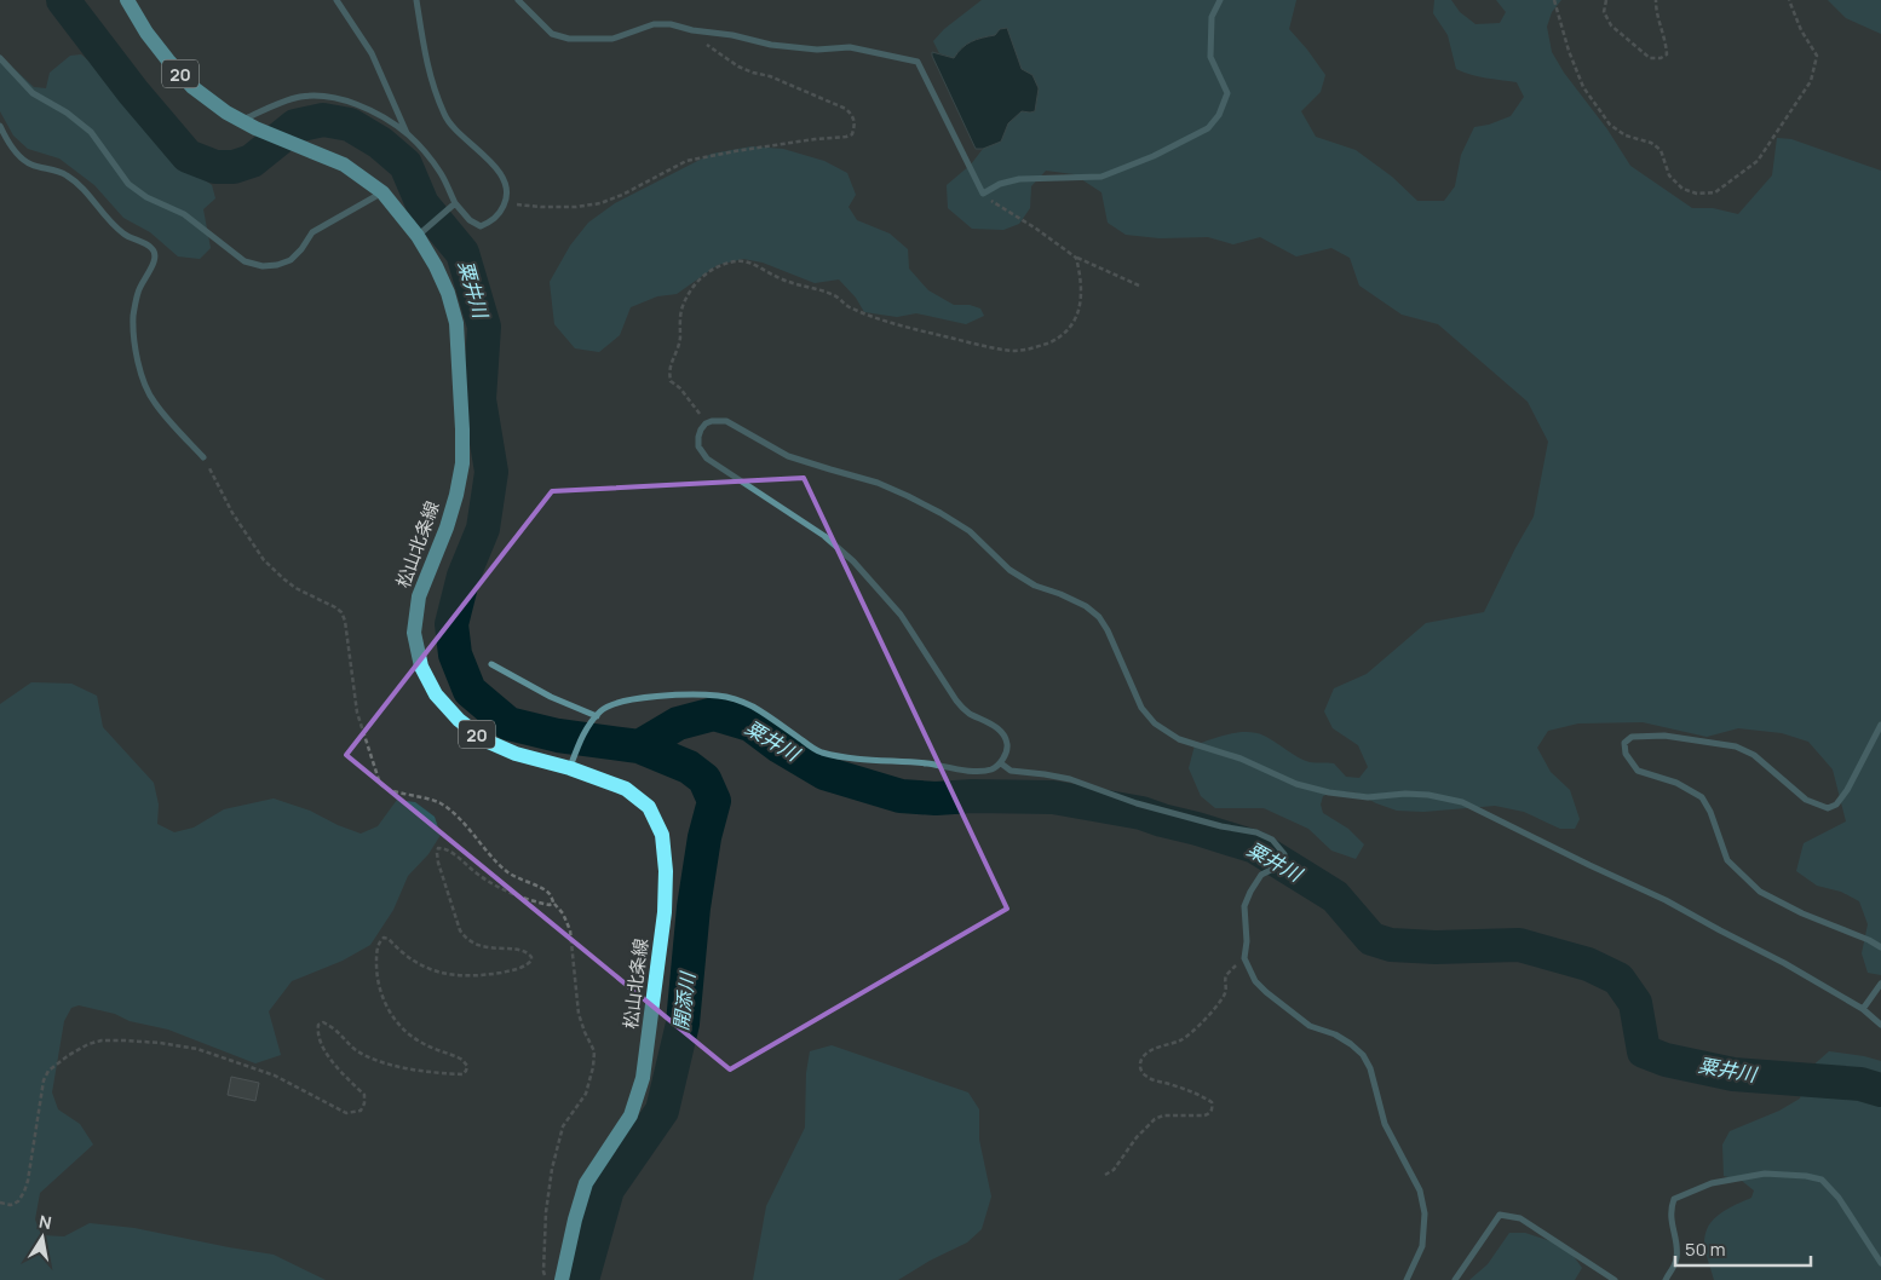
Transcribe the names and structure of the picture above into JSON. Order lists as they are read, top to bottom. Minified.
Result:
{"streets":{"main road":["20","松山北条線"]},"water":["粟井川","開添川"],"scale_bar":"50 m","north":"top"}
